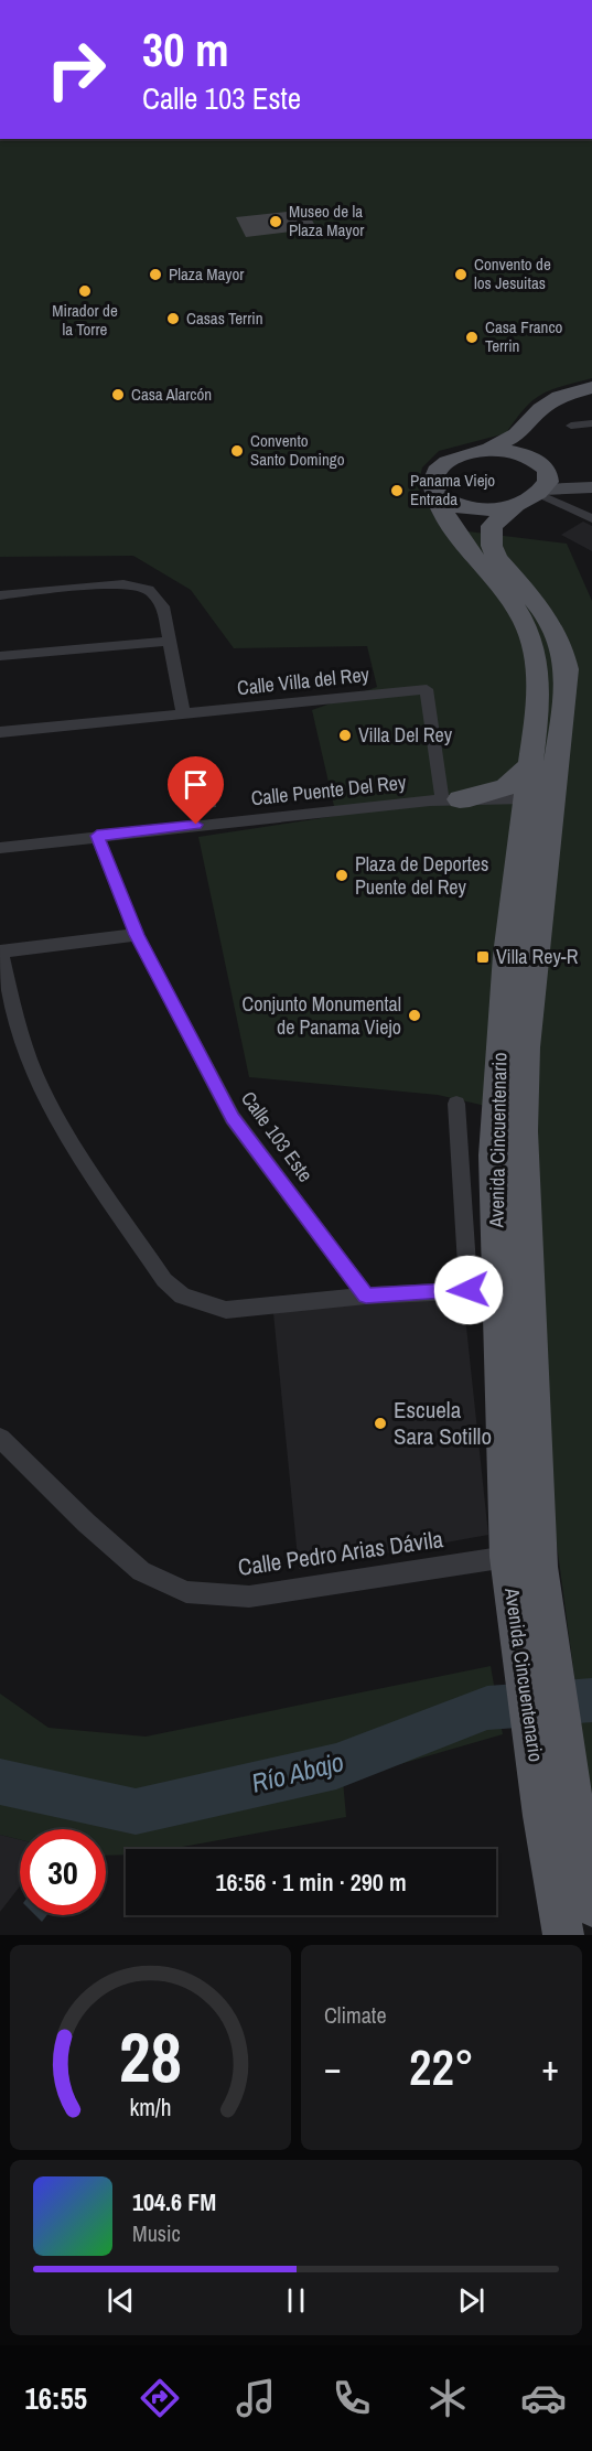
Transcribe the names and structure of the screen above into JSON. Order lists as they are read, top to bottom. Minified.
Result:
{"streets":{"main road":["Avenida Cincuentenario"],"street":["Calle Villa del Rey","Calle Puente Del Rey","Calle 103 Este","Calle Pedro Arias Dávila"]},"crossings":[["Calle Villa del Rey","Calle Puente Del Rey"],["Calle Puente Del Rey","Calle 103 Este"],["Calle Puente Del Rey","Avenida Cincuentenario"],["Avenida Cincuentenario","Calle Pedro Arias Dávila"]],"water":["Río Abajo"],"places":{"other":["Museo de la Plaza Mayor","Plaza Mayor","Convento de los Jesuitas","Mirador de la Torre","Casas Terrin","Casa Franco Terrin","Casa Alarcón","Convento Santo Domingo","Panama Viejo Entrada","Villa Del Rey","Plaza de Deportes Puente del Rey","Conjunto Monumental de Panama Viejo","Escuela Sara Sotillo"],"transit":["Villa Rey-R"]},"page":{"turn":["30 m","Calle 103 Este"],"limit":"30","trip":"16:56 · 1 min · 290 m","tile":"Climate","heat":["−","22°","+"],"song":["104.6 FM","Music"],"tabs":"16:55","gauge":["28","km/h"]}}
